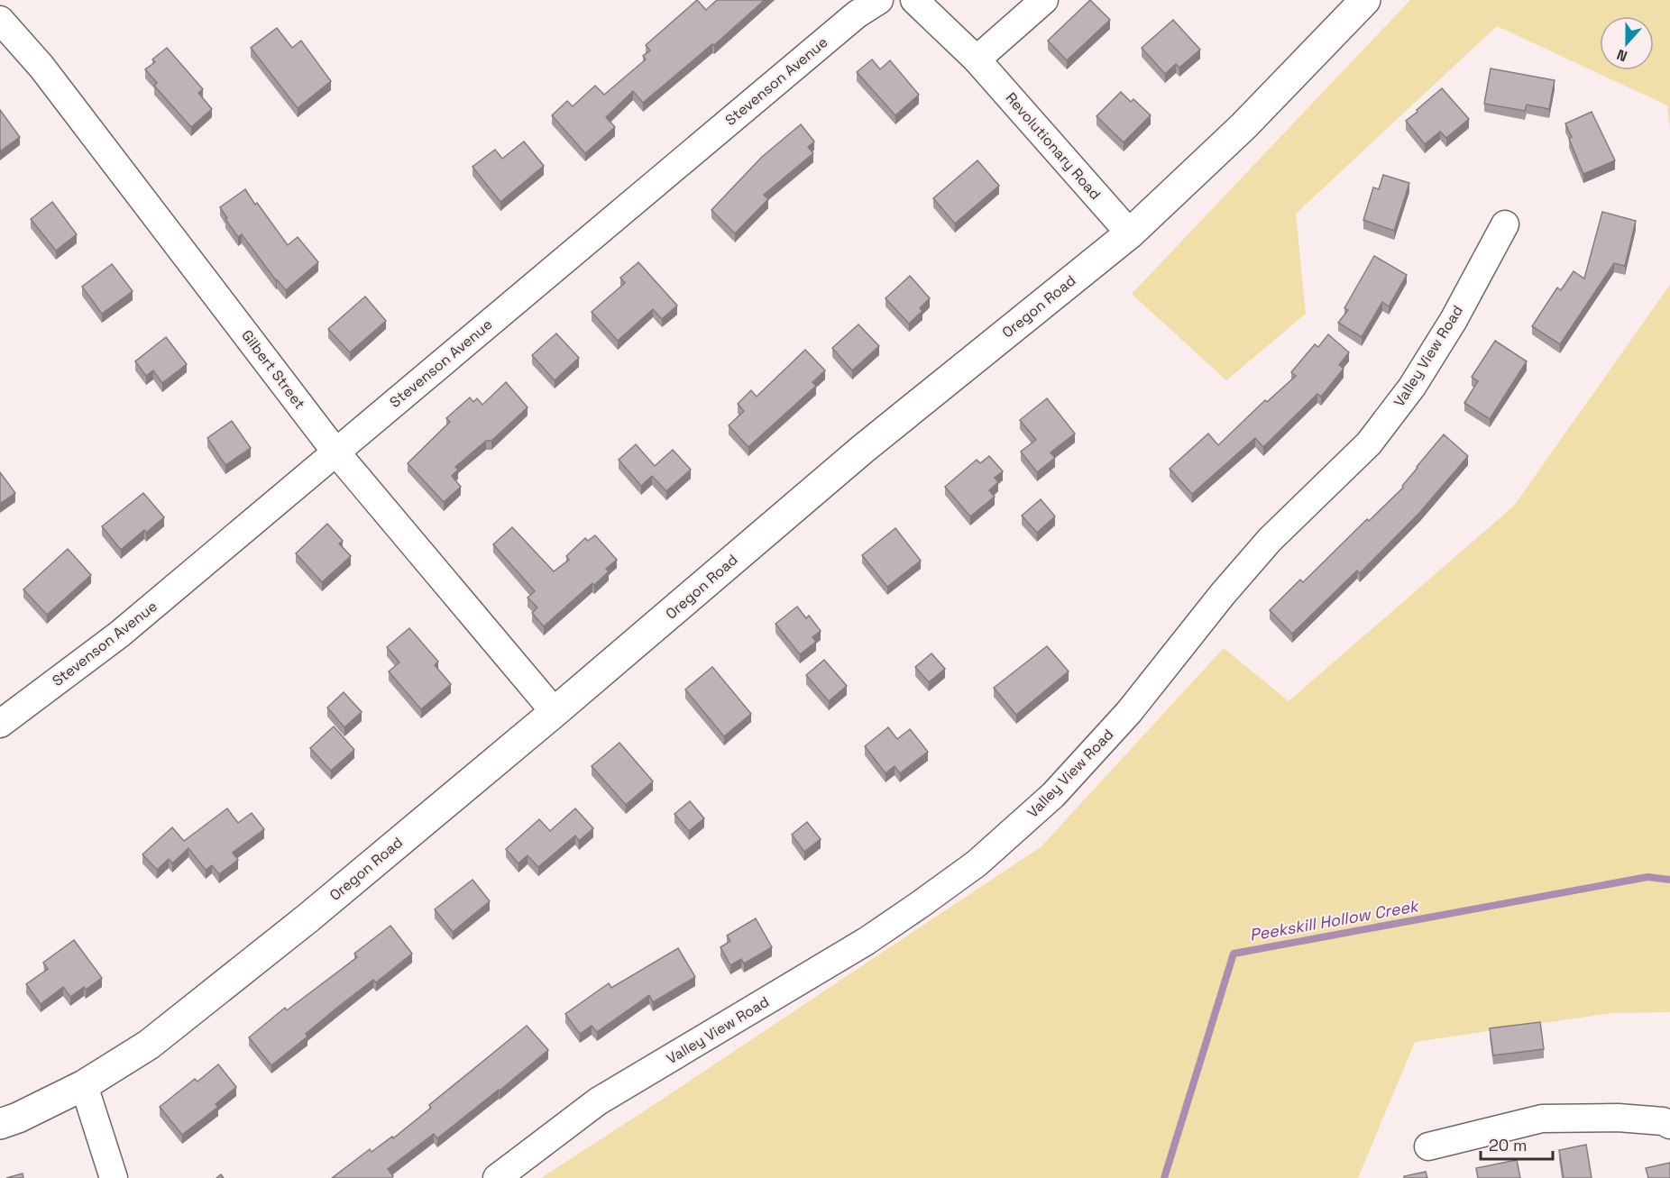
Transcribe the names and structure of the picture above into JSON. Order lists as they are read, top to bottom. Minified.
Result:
{"streets":{"street":["Stevenson Avenue","Revolutionary Road","Oregon Road","Valley View Road","Gilbert Street"]},"crossings":[["Stevenson Avenue","Gilbert Street"],["Revolutionary Road","Oregon Road"],["Oregon Road","Gilbert Street"]],"water":["Peekskill Hollow Creek"],"scale_bar":"20 m","north":"bottom"}
